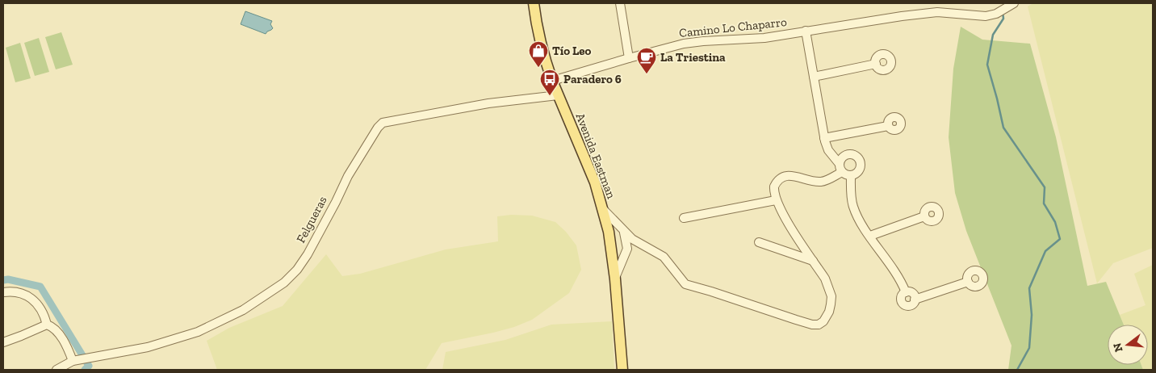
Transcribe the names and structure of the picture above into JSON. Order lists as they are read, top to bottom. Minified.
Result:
{"streets":{"main road":["Avenida Eastman"],"street":["Camino Lo Chaparro","Felgueras"]},"crossings":[["Camino Lo Chaparro","Avenida Eastman"],["Avenida Eastman","Felgueras"]],"places":{"shop":["Tío Leo"],"cafe":["La Triestina"],"bus stop":["Paradero 6"]},"north":"left"}
